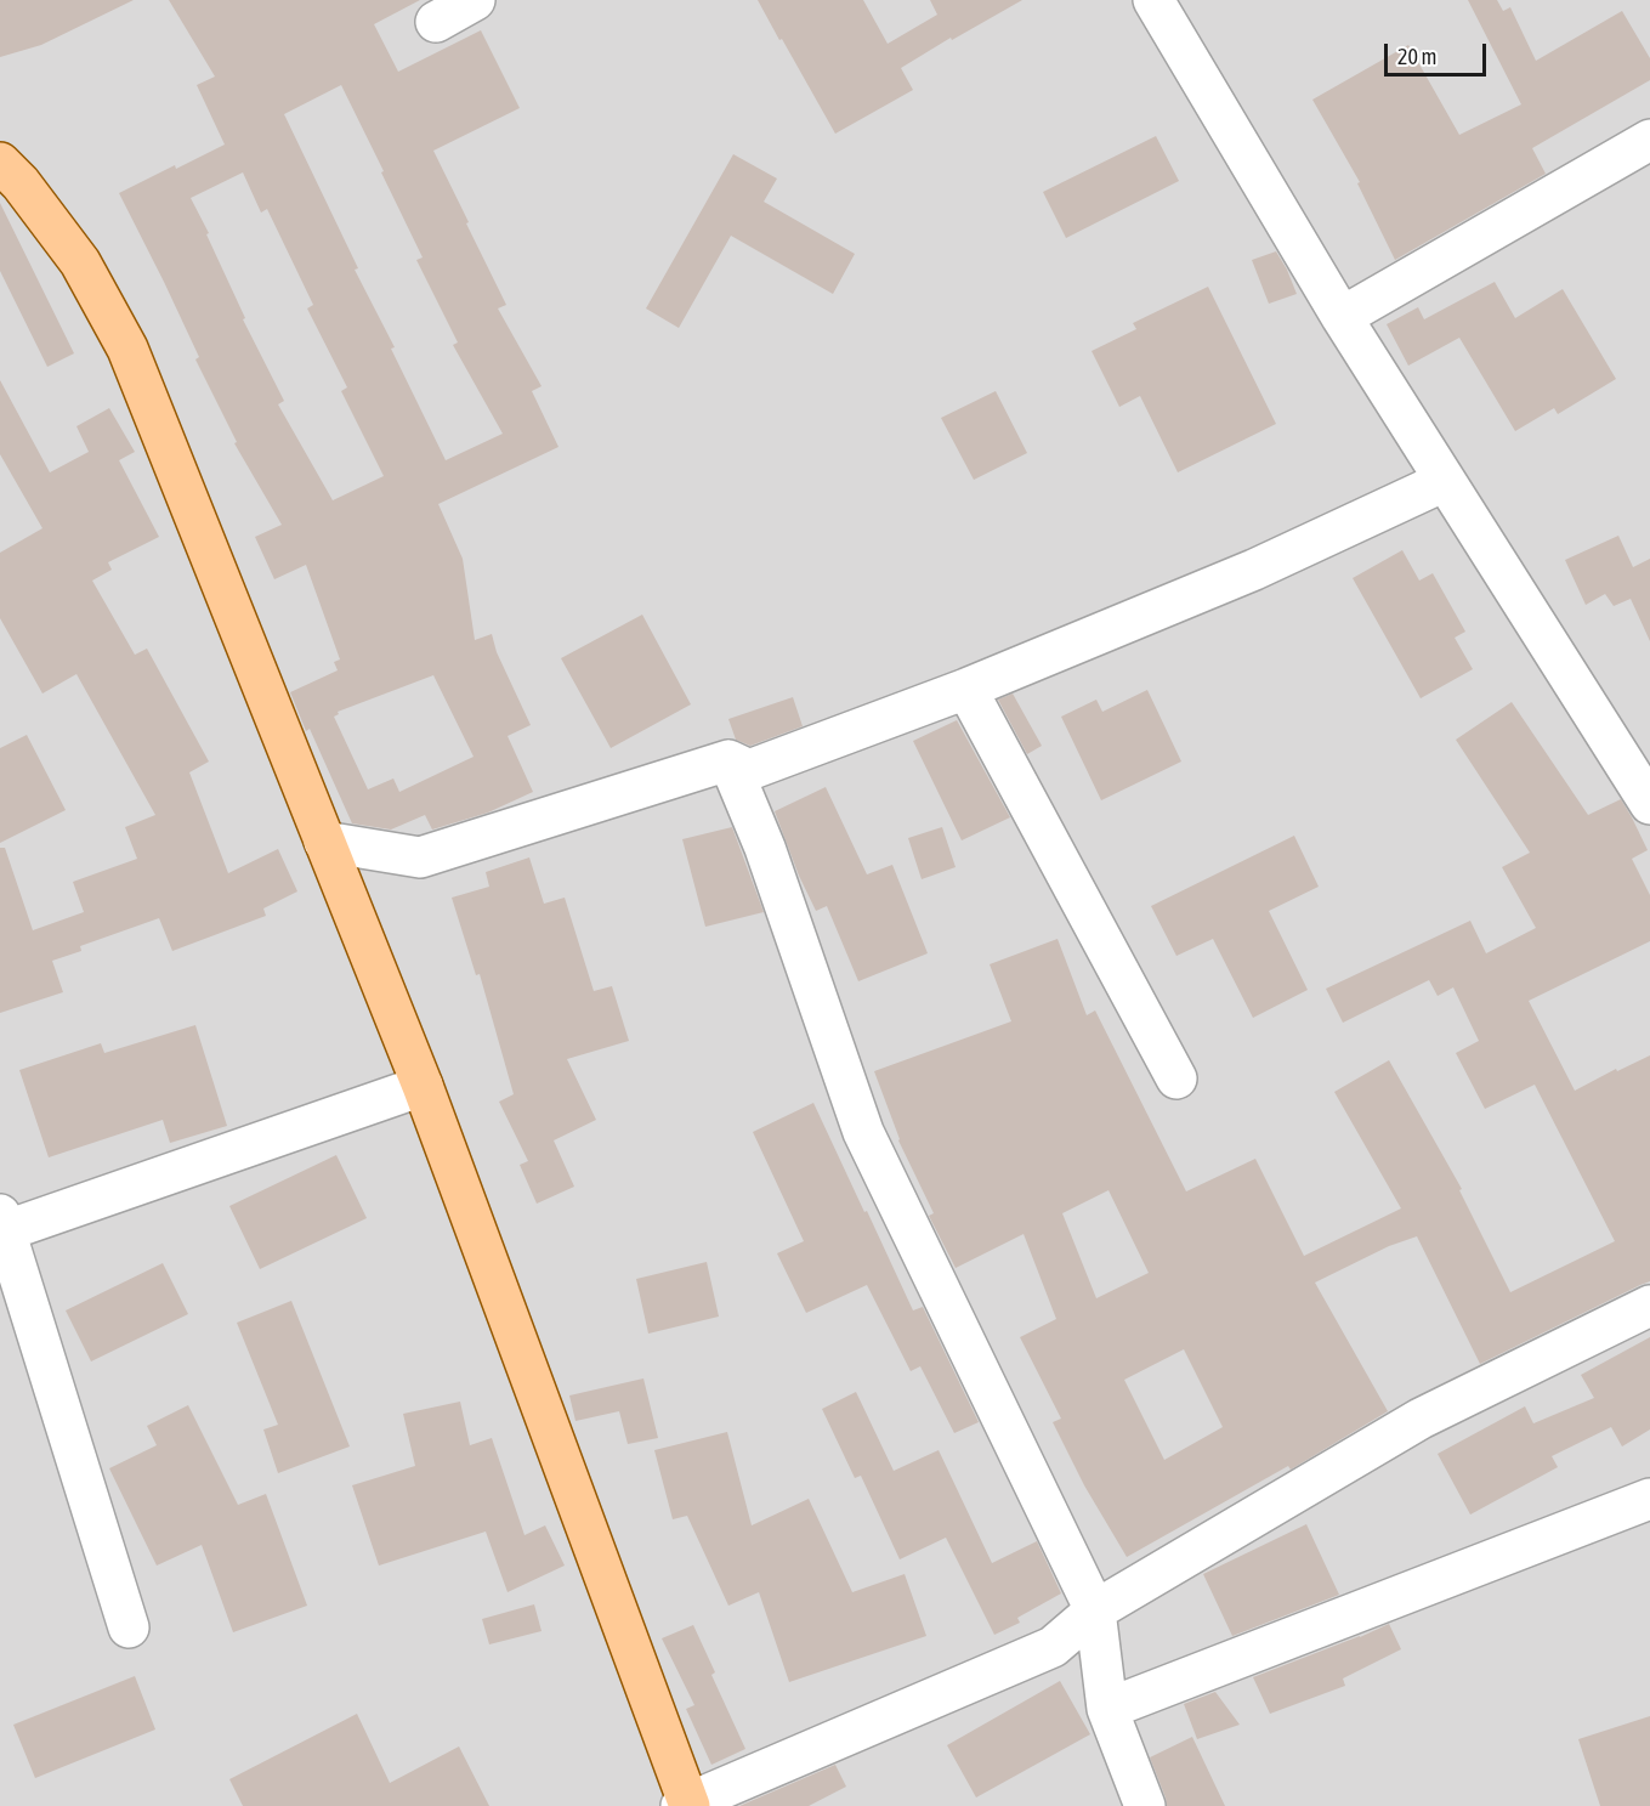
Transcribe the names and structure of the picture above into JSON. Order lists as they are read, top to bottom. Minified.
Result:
{"scale_bar":"20 m"}
